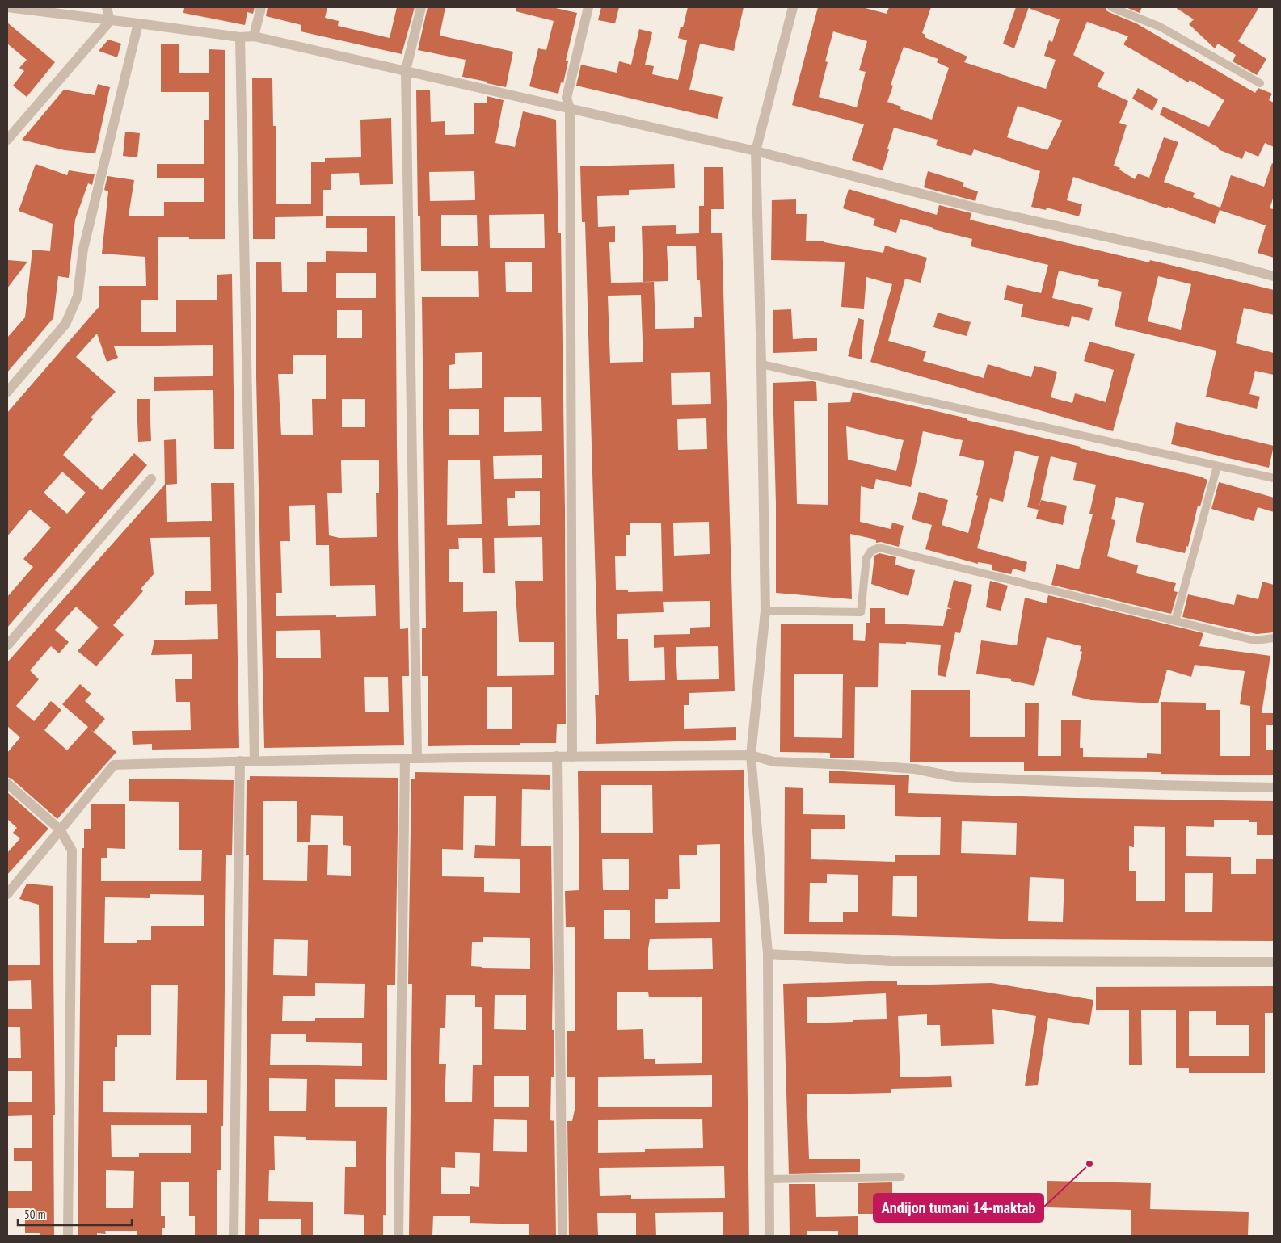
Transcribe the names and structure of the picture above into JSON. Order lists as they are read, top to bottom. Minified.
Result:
{"places":["Andijon tumani 14-maktab"],"scale_bar":"50 m"}
